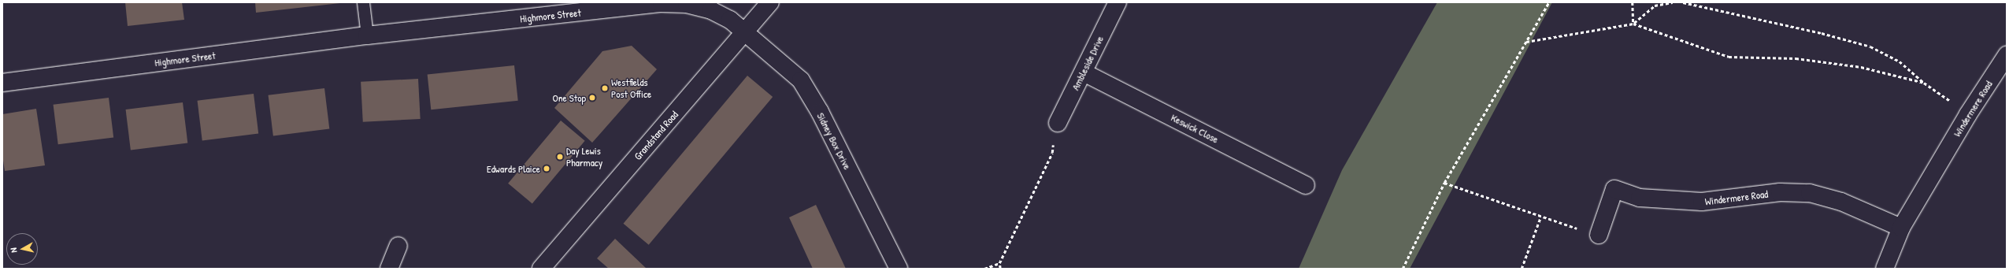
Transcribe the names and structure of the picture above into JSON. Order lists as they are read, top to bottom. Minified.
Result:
{"streets":{"street":["Highmore Street","Ambleside Drive","Windermere Road","Keswick Close","Grandstand Road","Sidney Box Drive"]},"crossings":[["Highmore Street","Grandstand Road"],["Highmore Street","Sidney Box Drive"],["Ambleside Drive","Keswick Close"],["Grandstand Road","Sidney Box Drive"]],"places":["Westfields Post Office","One Stop","Day Lewis Pharmacy","Edwards Plaice"],"north":"left"}
